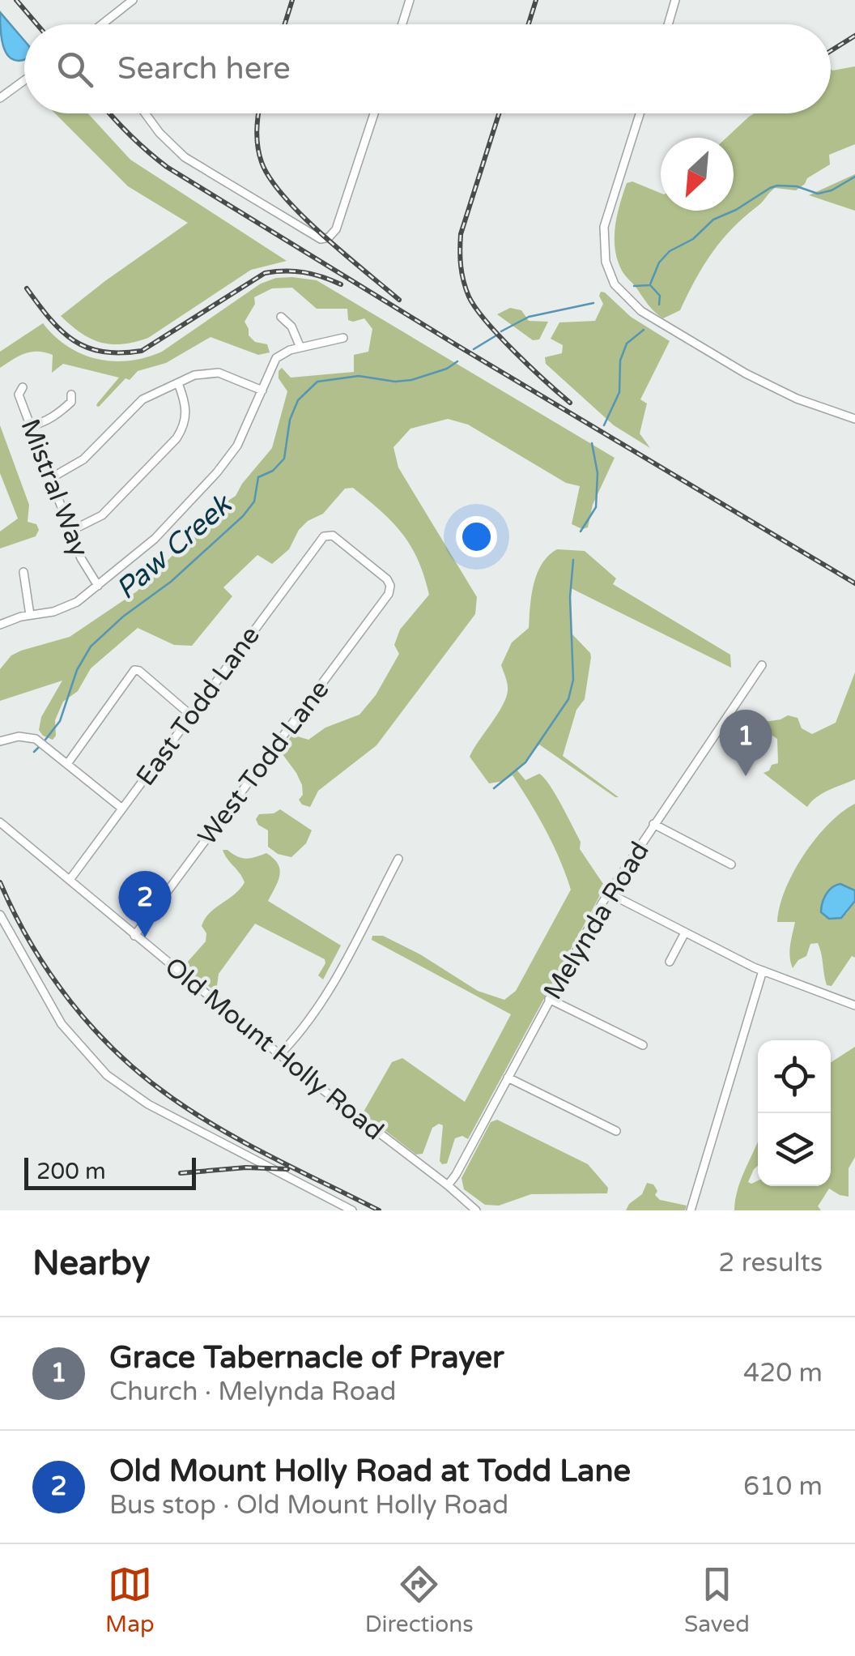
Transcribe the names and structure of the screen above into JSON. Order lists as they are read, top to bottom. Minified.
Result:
{"streets":{"street":["Mistral Way","East Todd Lane","West Todd Lane","Melynda Road","Old Mount Holly Road"]},"crossings":[["East Todd Lane","West Todd Lane"],["East Todd Lane","Old Mount Holly Road"],["West Todd Lane","Old Mount Holly Road"],["Melynda Road","Old Mount Holly Road"]],"water":["Paw Creek"],"scale_bar":"200 m","north":"bottom left","page":{"search":"Search here","pins":["1","2"],"scale":"200 m","heading":["Nearby","2 results"],"list":[{"mark":"1","name":"Grace Tabernacle of Prayer","note":"Church · Melynda Road","value":"420 m"},{"mark":"2","name":"Old Mount Holly Road at Todd Lane","note":"Bus stop · Old Mount Holly Road","value":"610 m"}],"nav":["Map","Directions","Saved"]}}
